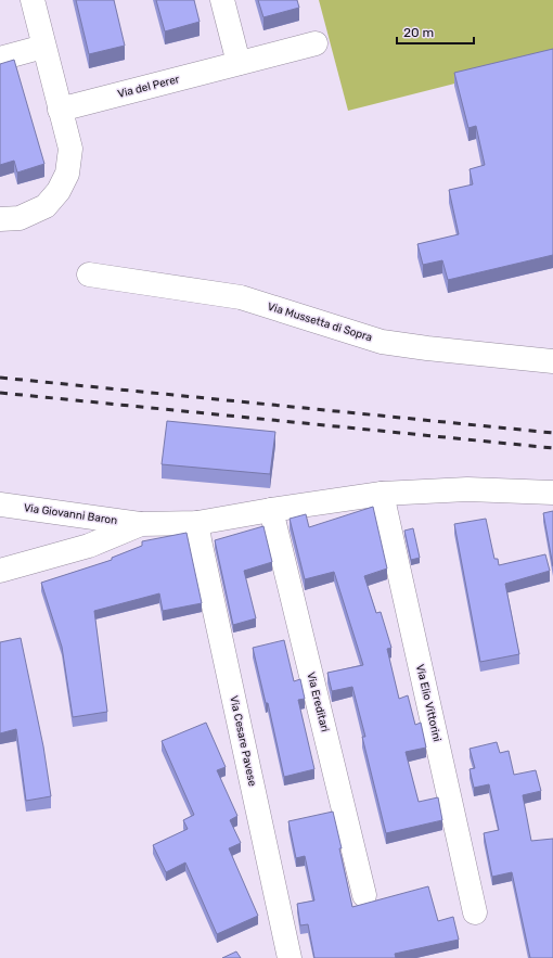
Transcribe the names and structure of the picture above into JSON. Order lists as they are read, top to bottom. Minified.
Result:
{"streets":{"street":["Via del Perer","Via Mussetta di Sopra","Via Giovanni Baron","Via Ereditari","Via Elio Vittorini","Via Cesare Pavese"]},"scale_bar":"20 m"}
